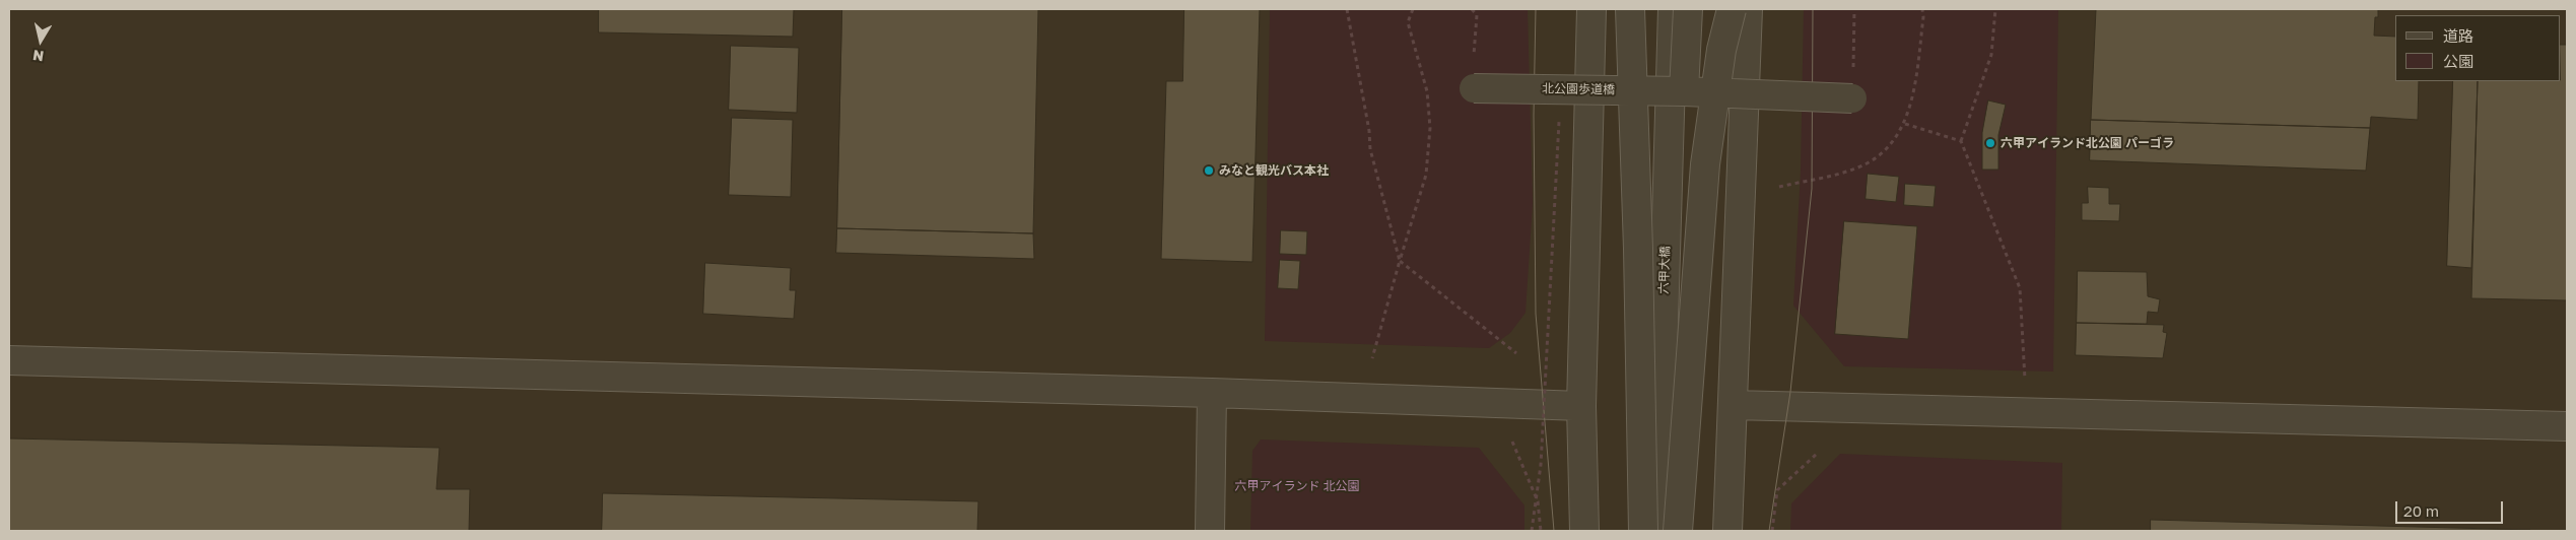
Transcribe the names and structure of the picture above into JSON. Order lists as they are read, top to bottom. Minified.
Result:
{"streets":{"street":["北公園歩道橋","六甲大橋"]},"parks":["六甲アイランド 北公園"],"places":["六甲アイランド北公園 パーゴラ","みなと観光バス本社"],"legend":["道路","公園"],"scale_bar":"20 m","north":"bottom"}
